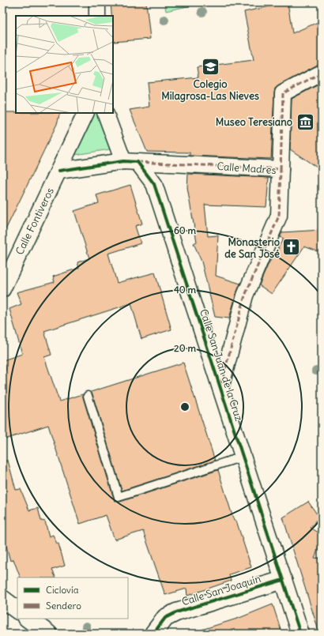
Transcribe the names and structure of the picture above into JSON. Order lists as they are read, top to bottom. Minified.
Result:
{"streets":{"street":["Calle Madres","Calle Fontiveros","Calle San Juan de la Cruz","Calle San Joaquín"]},"crossings":[["Calle Madres","Calle San Juan de la Cruz"],["Calle San Juan de la Cruz","Calle San Joaquín"]],"places":{"school or university":["Colegio Milagrosa-Las Nieves"],"museum":["Museo Teresiano"],"church":["Monasterio de San José"]},"legend":["Ciclovía","Sendero"],"rings":["60 m","40 m","20 m"]}
